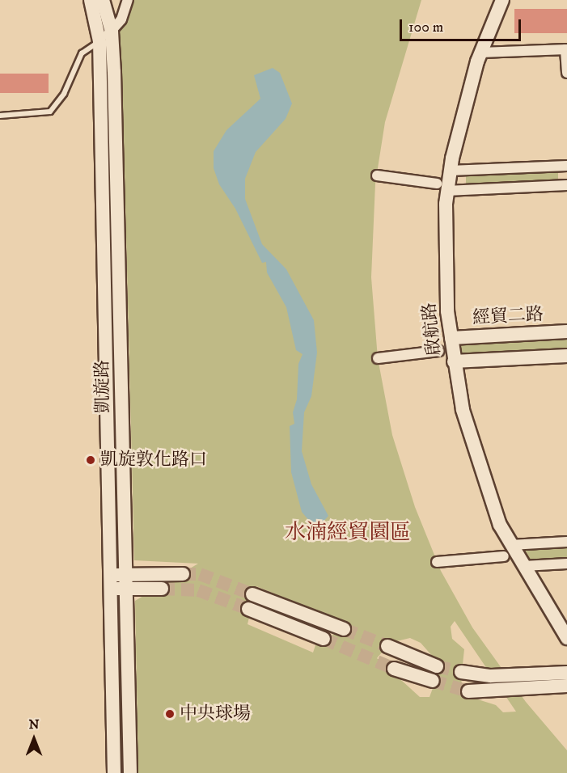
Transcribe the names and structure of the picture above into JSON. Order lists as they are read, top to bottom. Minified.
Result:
{"streets":{"street":["經貿二路","啟航路","凱旋路"]},"crossings":[["經貿二路","啟航路"]],"districts":["水湳經貿園區"],"places":["凱旋敦化路口","中央球場"],"scale_bar":"100 m","north":"top"}
